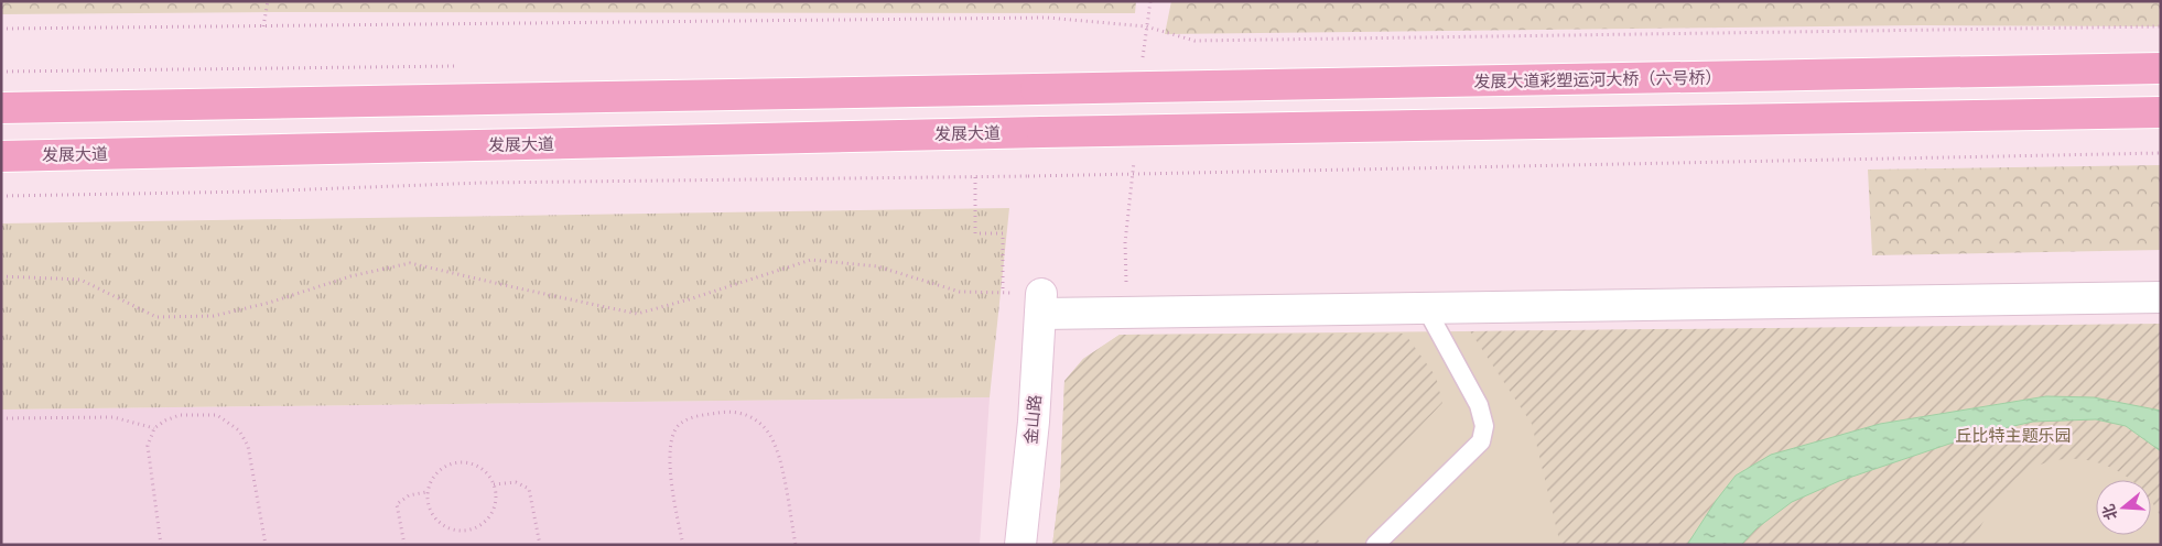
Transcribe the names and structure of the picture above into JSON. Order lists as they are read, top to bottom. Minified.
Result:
{"streets":{"main road":["发展大道彩塑运河大桥（六号桥）","发展大道"],"street":["金山路"]},"parks":["丘比特主题乐园"],"north":"left"}
